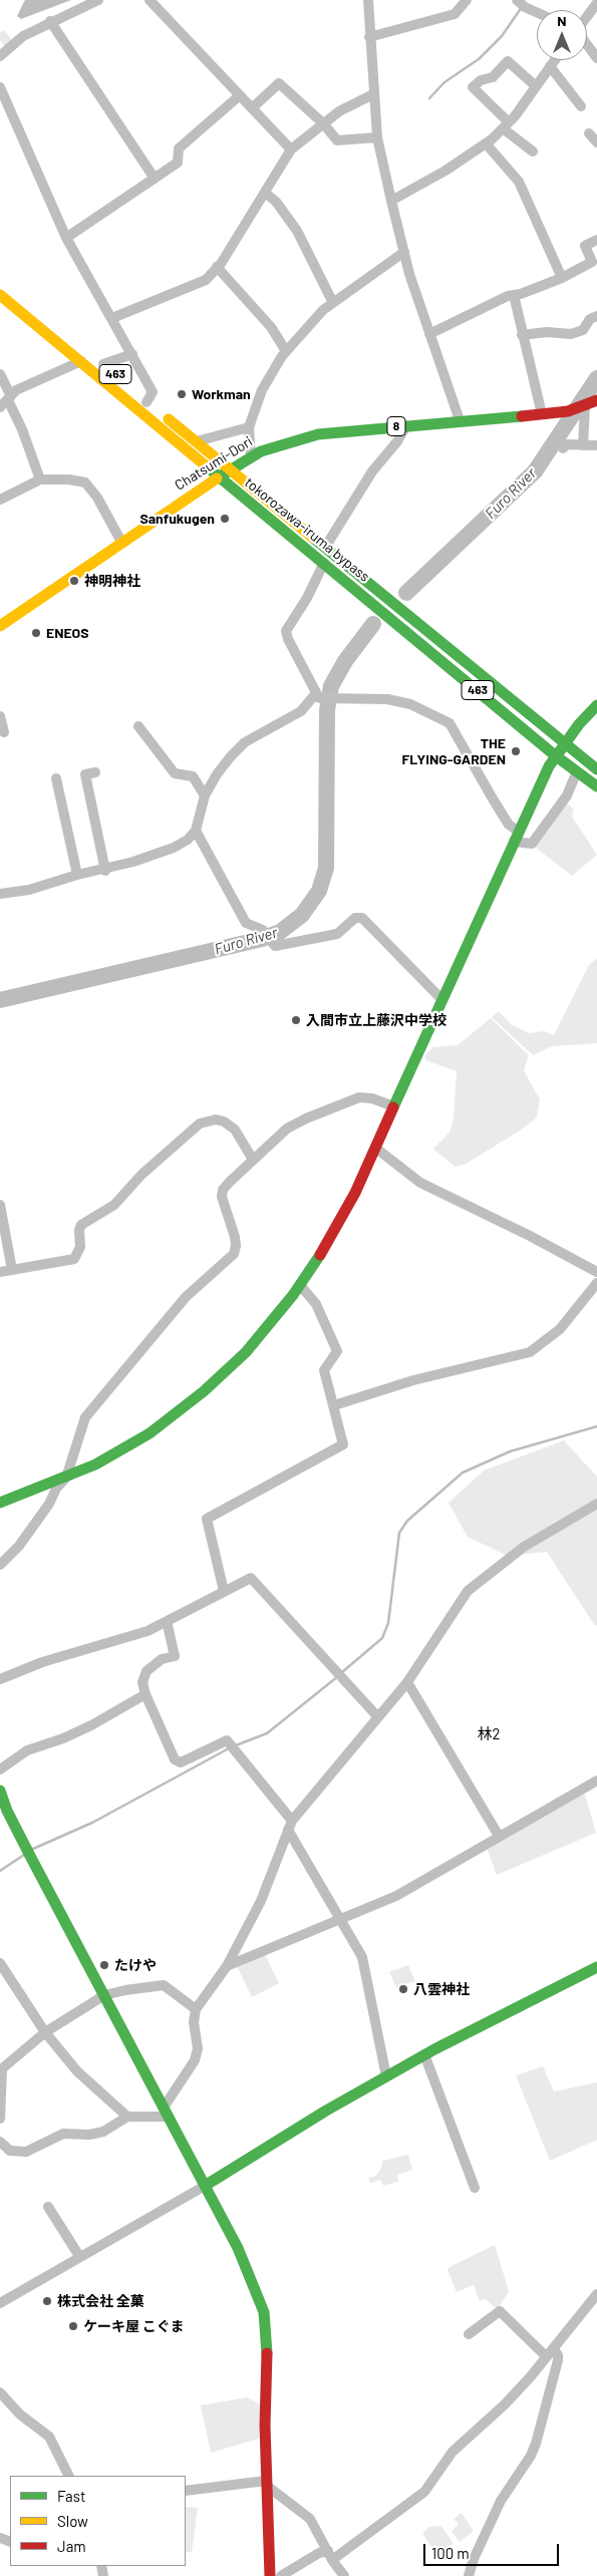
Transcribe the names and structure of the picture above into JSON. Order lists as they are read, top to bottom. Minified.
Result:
{"streets":{"main road":["463","8","Chatsumi-Dori","tokorozawa-iruma bypass"]},"crossings":[["Chatsumi-Dori","tokorozawa-iruma bypass"]],"districts":["林2"],"water":["Furo River"],"places":["Workman","Sanfukugen","神明神社","ENEOS","THE FLYING-GARDEN","入間市立上藤沢中学校","たけや","八雲神社","株式会社 全菓","ケーキ屋 こぐま"],"legend":["Fast","Slow","Jam"],"scale_bar":"100 m","north":"top"}
